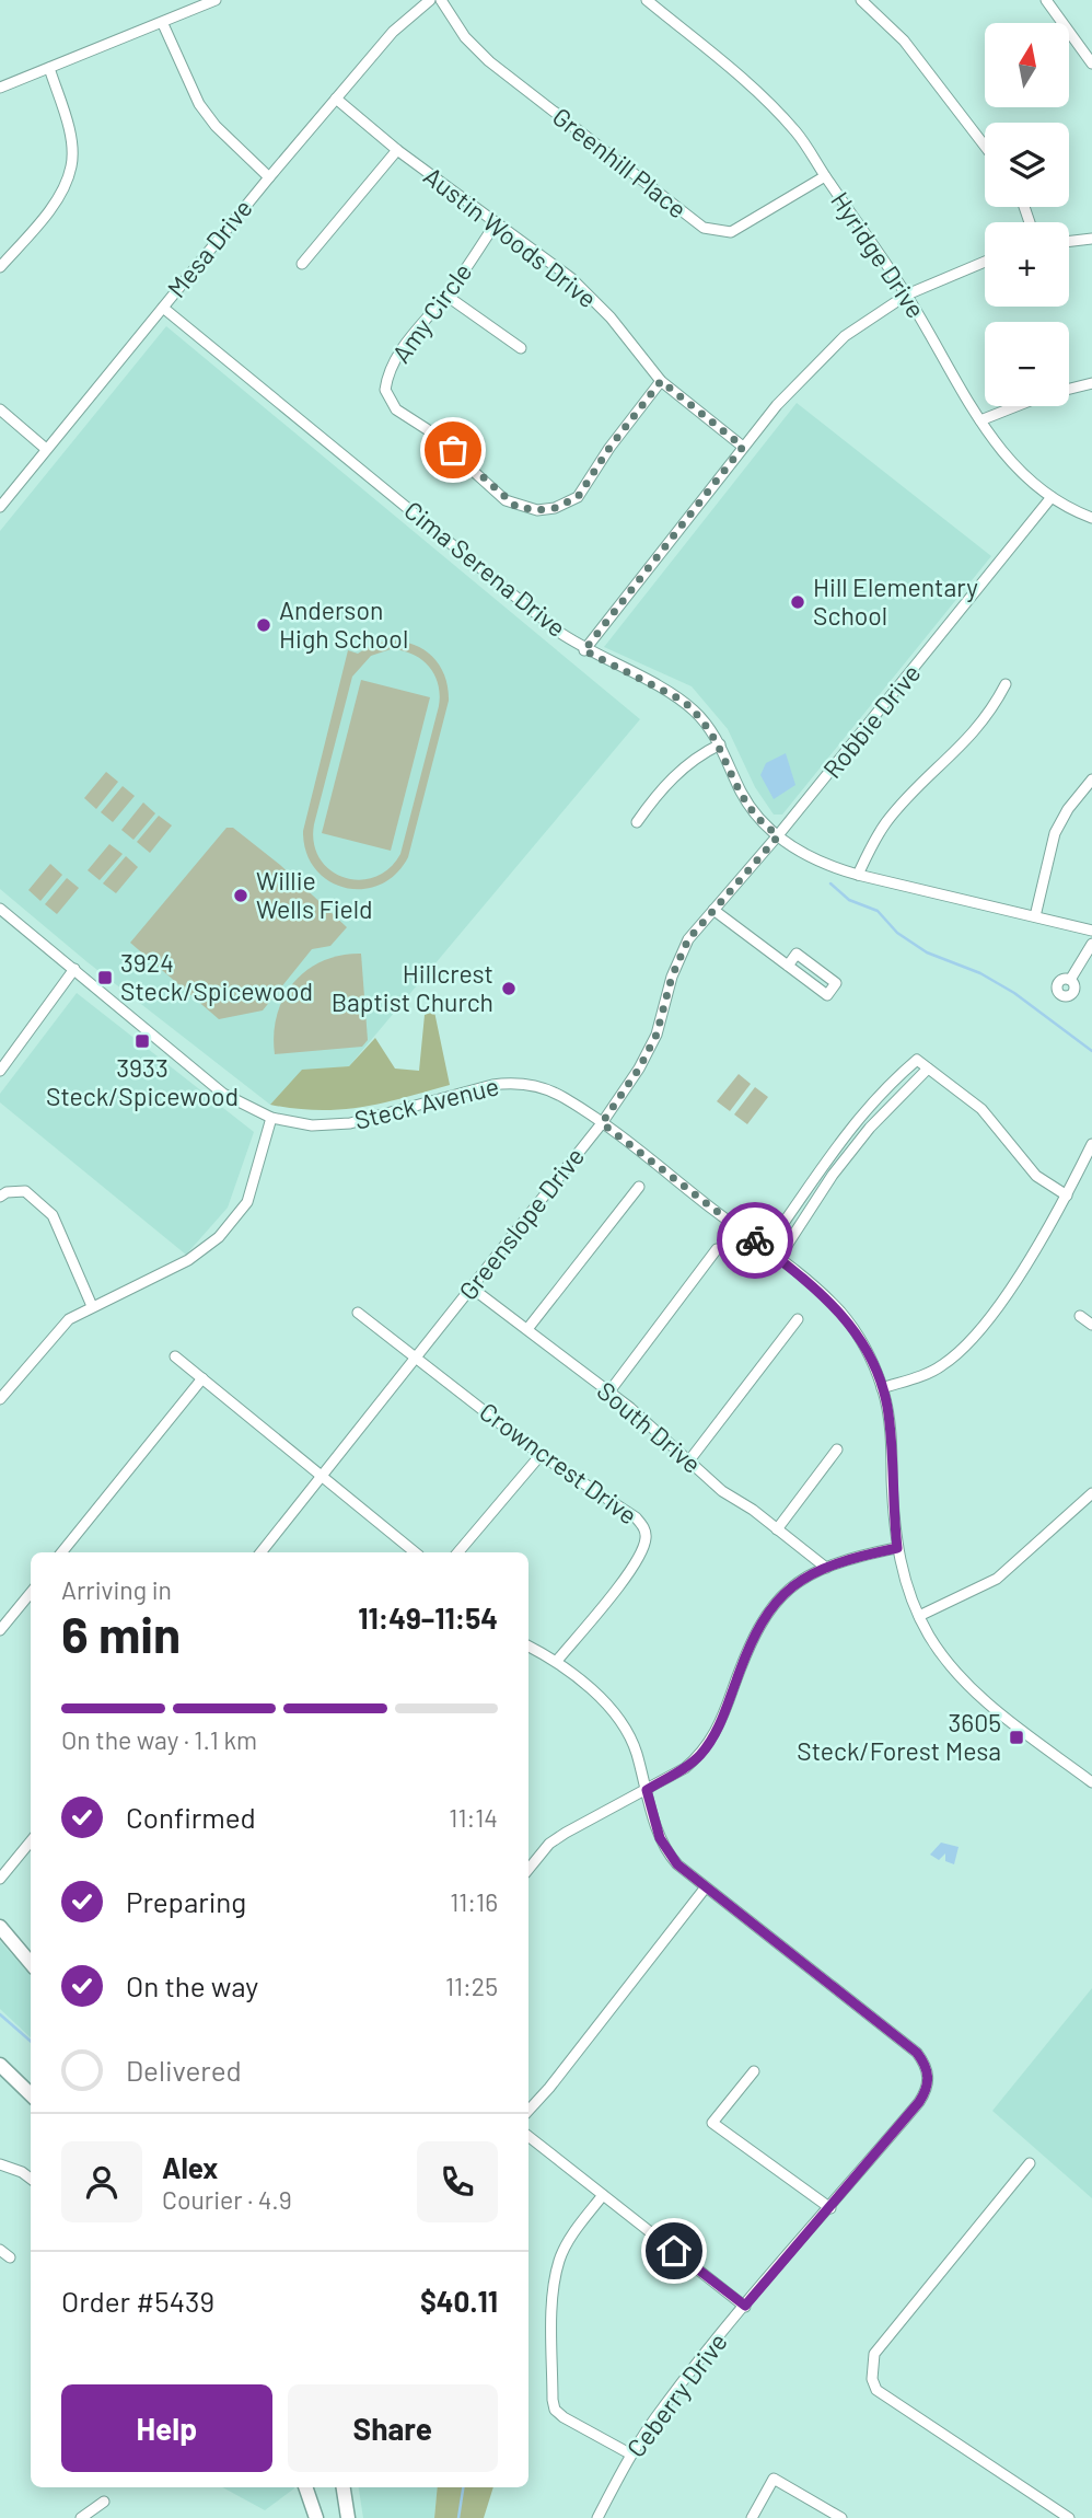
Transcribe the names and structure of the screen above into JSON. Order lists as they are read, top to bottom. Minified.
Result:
{"streets":{"street":["Greenhill Place","Austin Woods Drive","Mesa Drive","Hyridge Drive","Amy Circle","Cima Serena Drive","Robbie Drive","Steck Avenue","Greenslope Drive","South Drive","Crowncrest Drive","Ceberry Drive"]},"crossings":[["Greenhill Place","Hyridge Drive"],["Austin Woods Drive","Mesa Drive"],["Austin Woods Drive","Amy Circle"],["Mesa Drive","Cima Serena Drive"],["Hyridge Drive","Robbie Drive"],["Cima Serena Drive","Robbie Drive"],["Cima Serena Drive","Greenslope Drive"],["Robbie Drive","Greenslope Drive"],["Steck Avenue","Greenslope Drive"],["Greenslope Drive","South Drive"],["Greenslope Drive","Crowncrest Drive"],["Crowncrest Drive","Ceberry Drive"]],"places":{"other":["Hill Elementary School","Anderson High School","Willie Wells Field","Hillcrest Baptist Church"],"transit":["3924 Steck/Spicewood","3933 Steck/Spicewood","3605 Steck/Forest Mesa"]},"north":"top","page":{"map_buttons":["+","−"],"heading":["6 min","Arriving in","11:49–11:54"],"panel":["Alex","Courier · 4.9","Order #5439","$40.11"],"bar":"On the way · 1.1 km","list":[["Confirmed","11:14"],["Preparing","11:16"],["On the way","11:25"],"Delivered"],"buttons":["Help","Share"]}}
